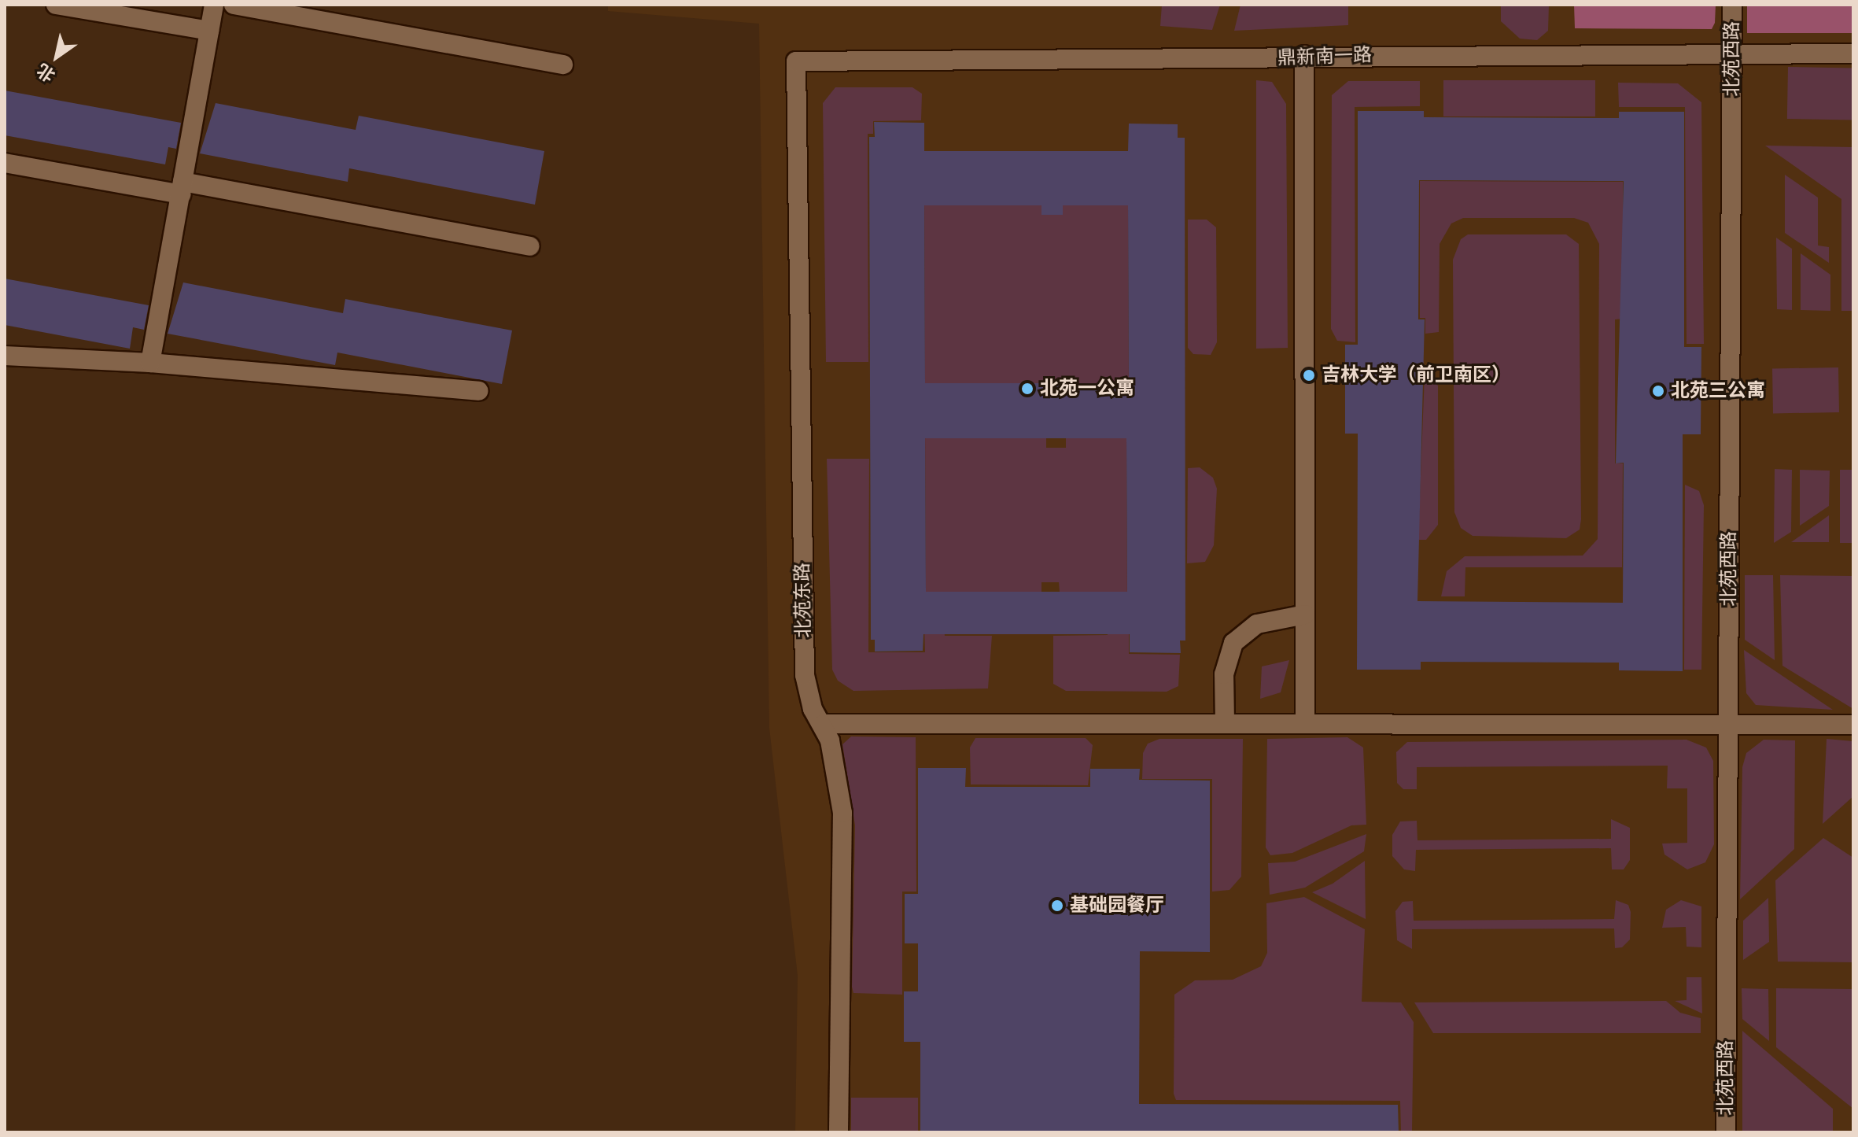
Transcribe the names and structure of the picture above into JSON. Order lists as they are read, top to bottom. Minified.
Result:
{"streets":{"lane":["鼎新南一路","北苑西路","北苑东路"]},"crossings":[["鼎新南一路","北苑西路"],["鼎新南一路","北苑东路"]],"places":["吉林大学（前卫南区）","北苑一公寓","北苑三公寓","基础园餐厅"],"north":"bottom left"}
